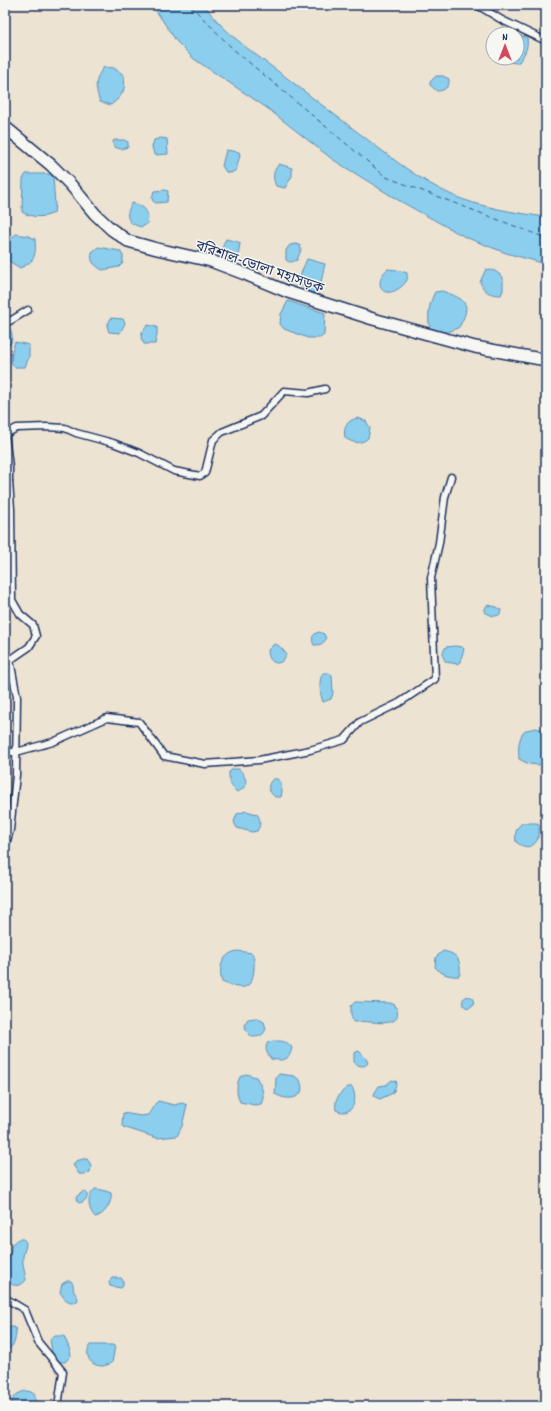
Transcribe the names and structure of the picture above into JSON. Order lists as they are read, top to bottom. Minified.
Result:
{"streets":{"highway":["বরিশাল-ভোলা মহাসড়ক"]},"north":"top"}
